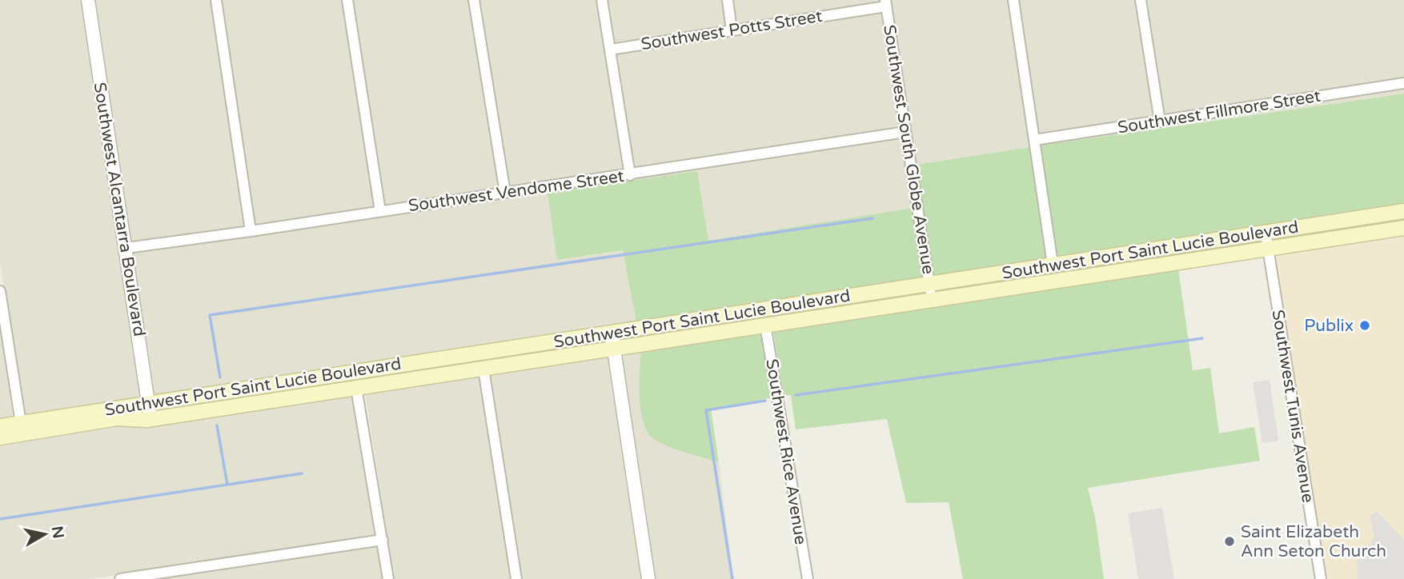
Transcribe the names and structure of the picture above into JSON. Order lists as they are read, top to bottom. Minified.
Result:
{"streets":{"main road":["Southwest Port Saint Lucie Boulevard"],"street":["Southwest Potts Street","Southwest Fillmore Street","Southwest South Globe Avenue","Southwest Vendome Street","Southwest Alcantarra Boulevard","Southwest Tunis Avenue","Southwest Rice Avenue"]},"crossings":[["Southwest Potts Street","Southwest South Globe Avenue"],["Southwest South Globe Avenue","Southwest Vendome Street"],["Southwest South Globe Avenue","Southwest Port Saint Lucie Boulevard"],["Southwest Vendome Street","Southwest Alcantarra Boulevard"],["Southwest Alcantarra Boulevard","Southwest Port Saint Lucie Boulevard"],["Southwest Port Saint Lucie Boulevard","Southwest Tunis Avenue"],["Southwest Port Saint Lucie Boulevard","Southwest Rice Avenue"]],"places":["Publix","Saint Elizabeth Ann Seton Church"],"north":"right"}
